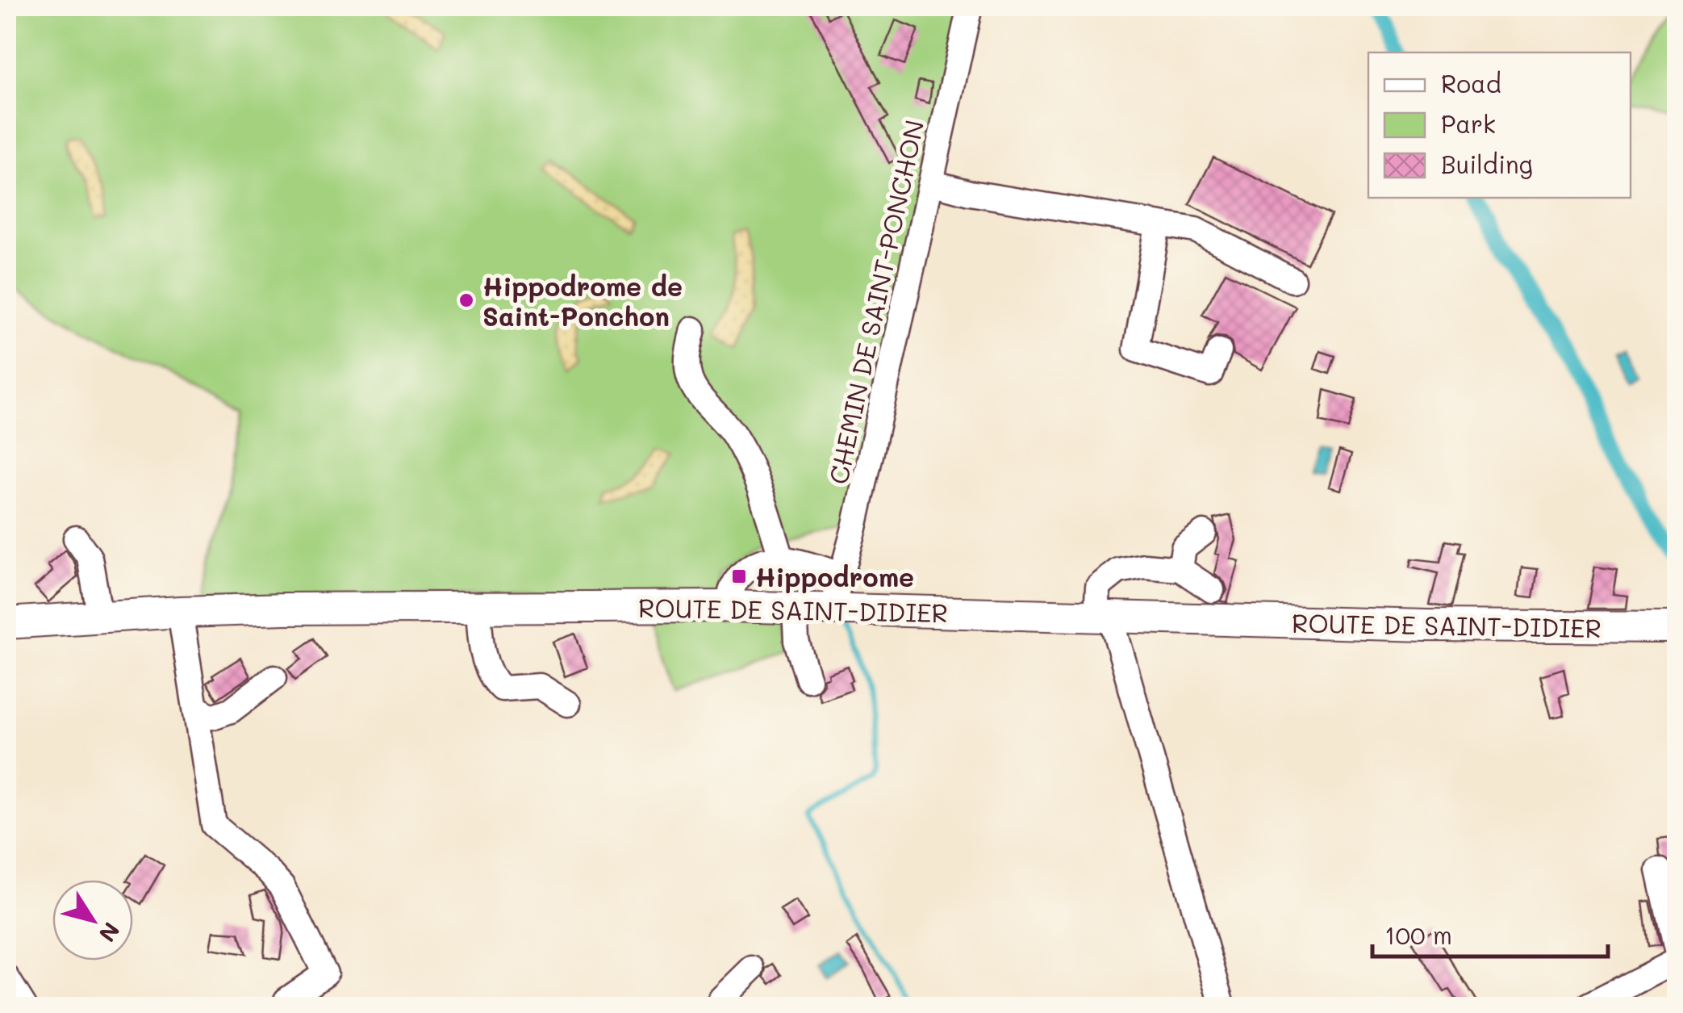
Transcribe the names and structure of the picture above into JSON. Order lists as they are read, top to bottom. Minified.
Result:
{"streets":{"main road":["ROUTE DE SAINT-DIDIER"],"street":["CHEMIN DE SAINT-PONCHON"]},"crossings":[["CHEMIN DE SAINT-PONCHON","ROUTE DE SAINT-DIDIER"]],"places":{"other":["Hippodrome de Saint-Ponchon"],"transit":["Hippodrome"]},"legend":["Road","Park","Building"],"scale_bar":"100 m","north":"bottom right"}
